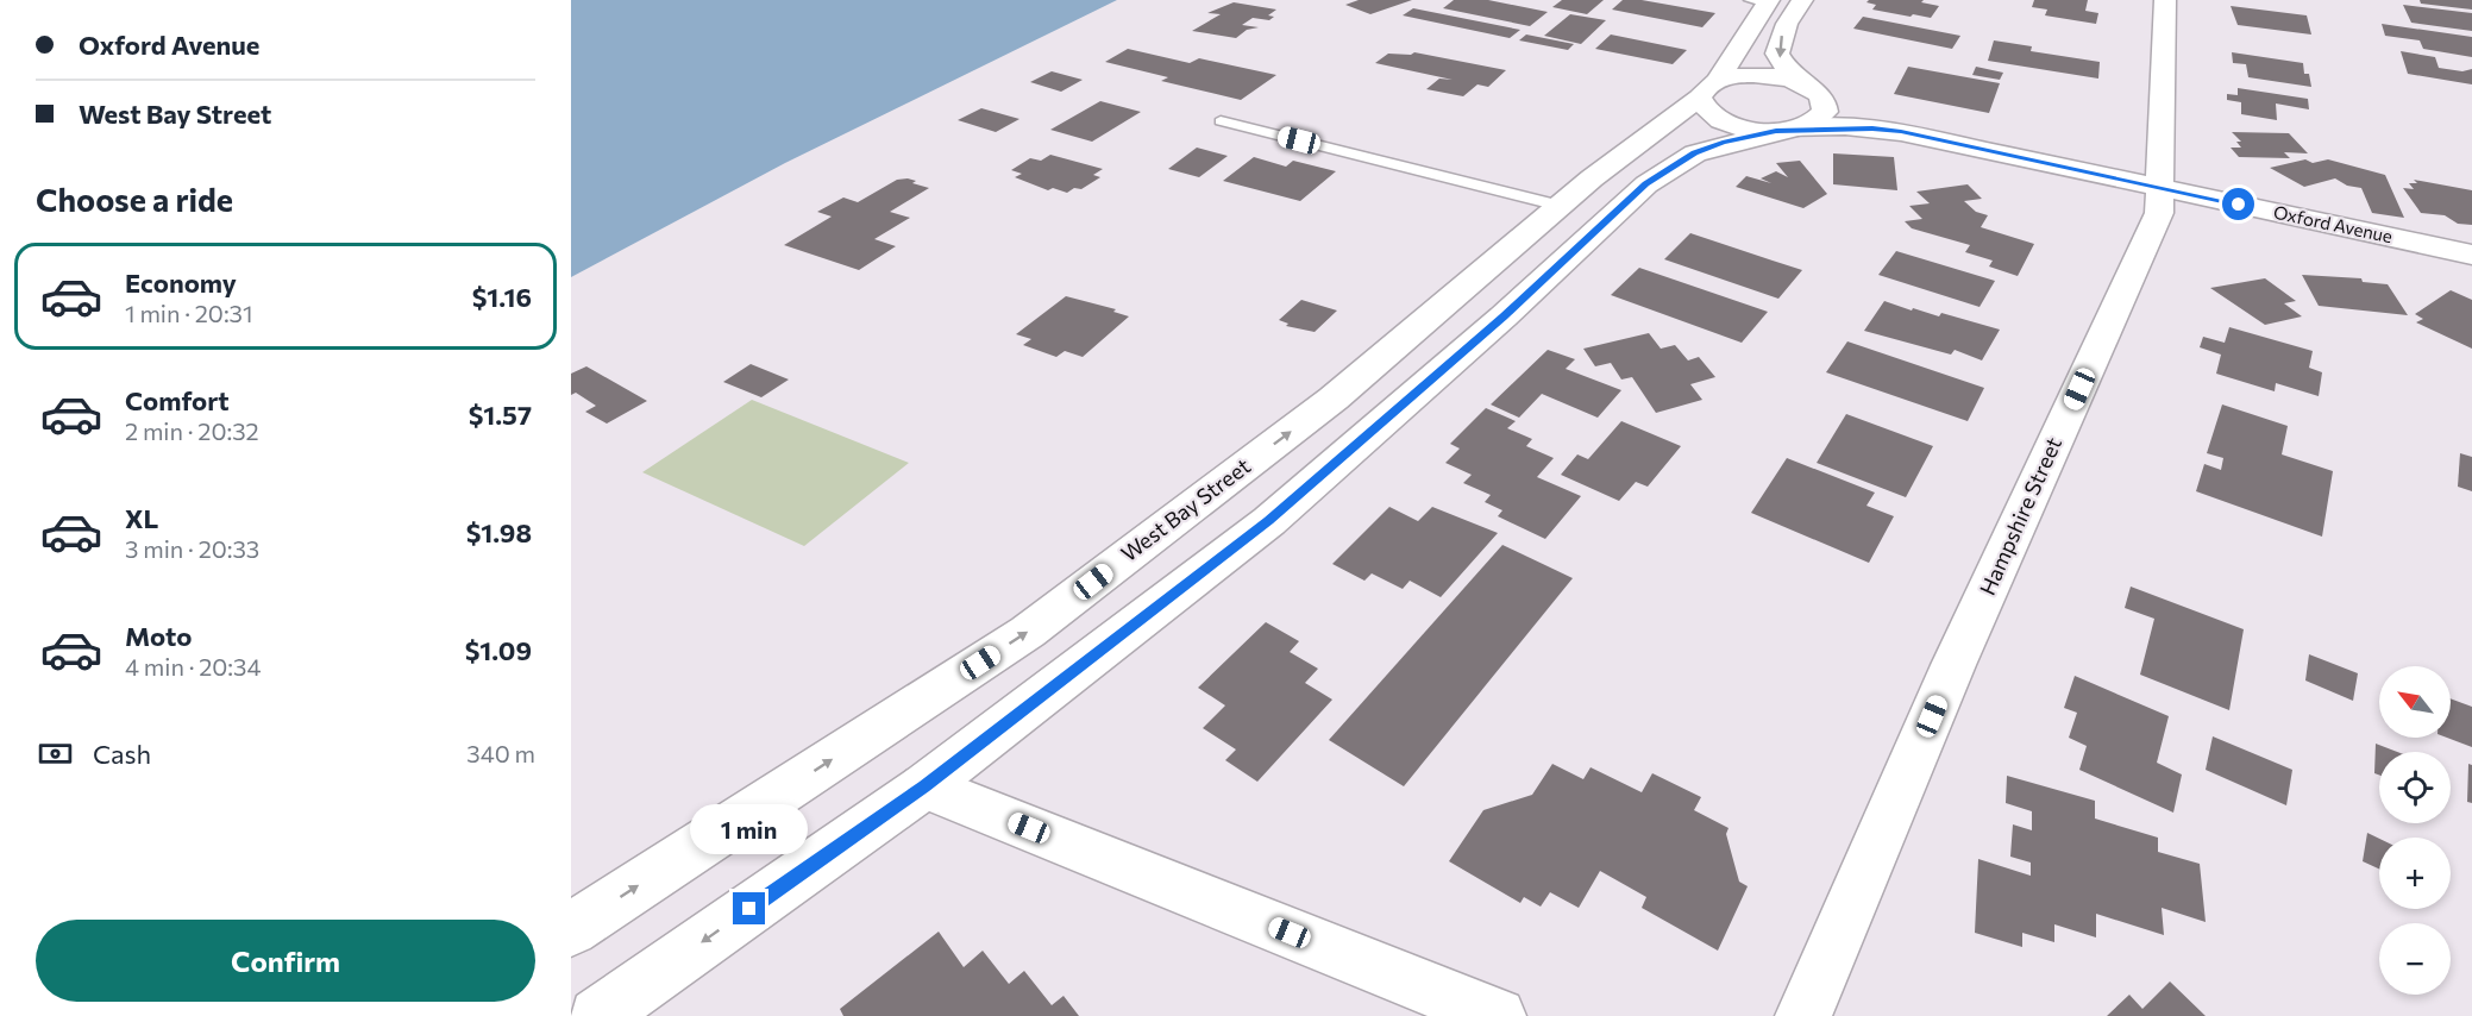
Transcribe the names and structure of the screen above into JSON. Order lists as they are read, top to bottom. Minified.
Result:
{"streets":{"main road":["Oxford Avenue","West Bay Street","Hampshire Street"]},"crossings":[["Oxford Avenue","Hampshire Street"]],"north":"top left","page":{"banner":["Oxford Avenue","West Bay Street"],"heading":"Choose a ride","list":[{"name":"Economy","note":"1 min · 20:31","value":"$1.16"},{"name":"Comfort","note":"2 min · 20:32","value":"$1.57"},{"name":"XL","note":"3 min · 20:33","value":"$1.98"},{"name":"Moto","note":"4 min · 20:34","value":"$1.09"}],"map_buttons":["+","−"],"pay":["Cash","340 m"],"bubble":"1 min","buttons":"Confirm"}}
